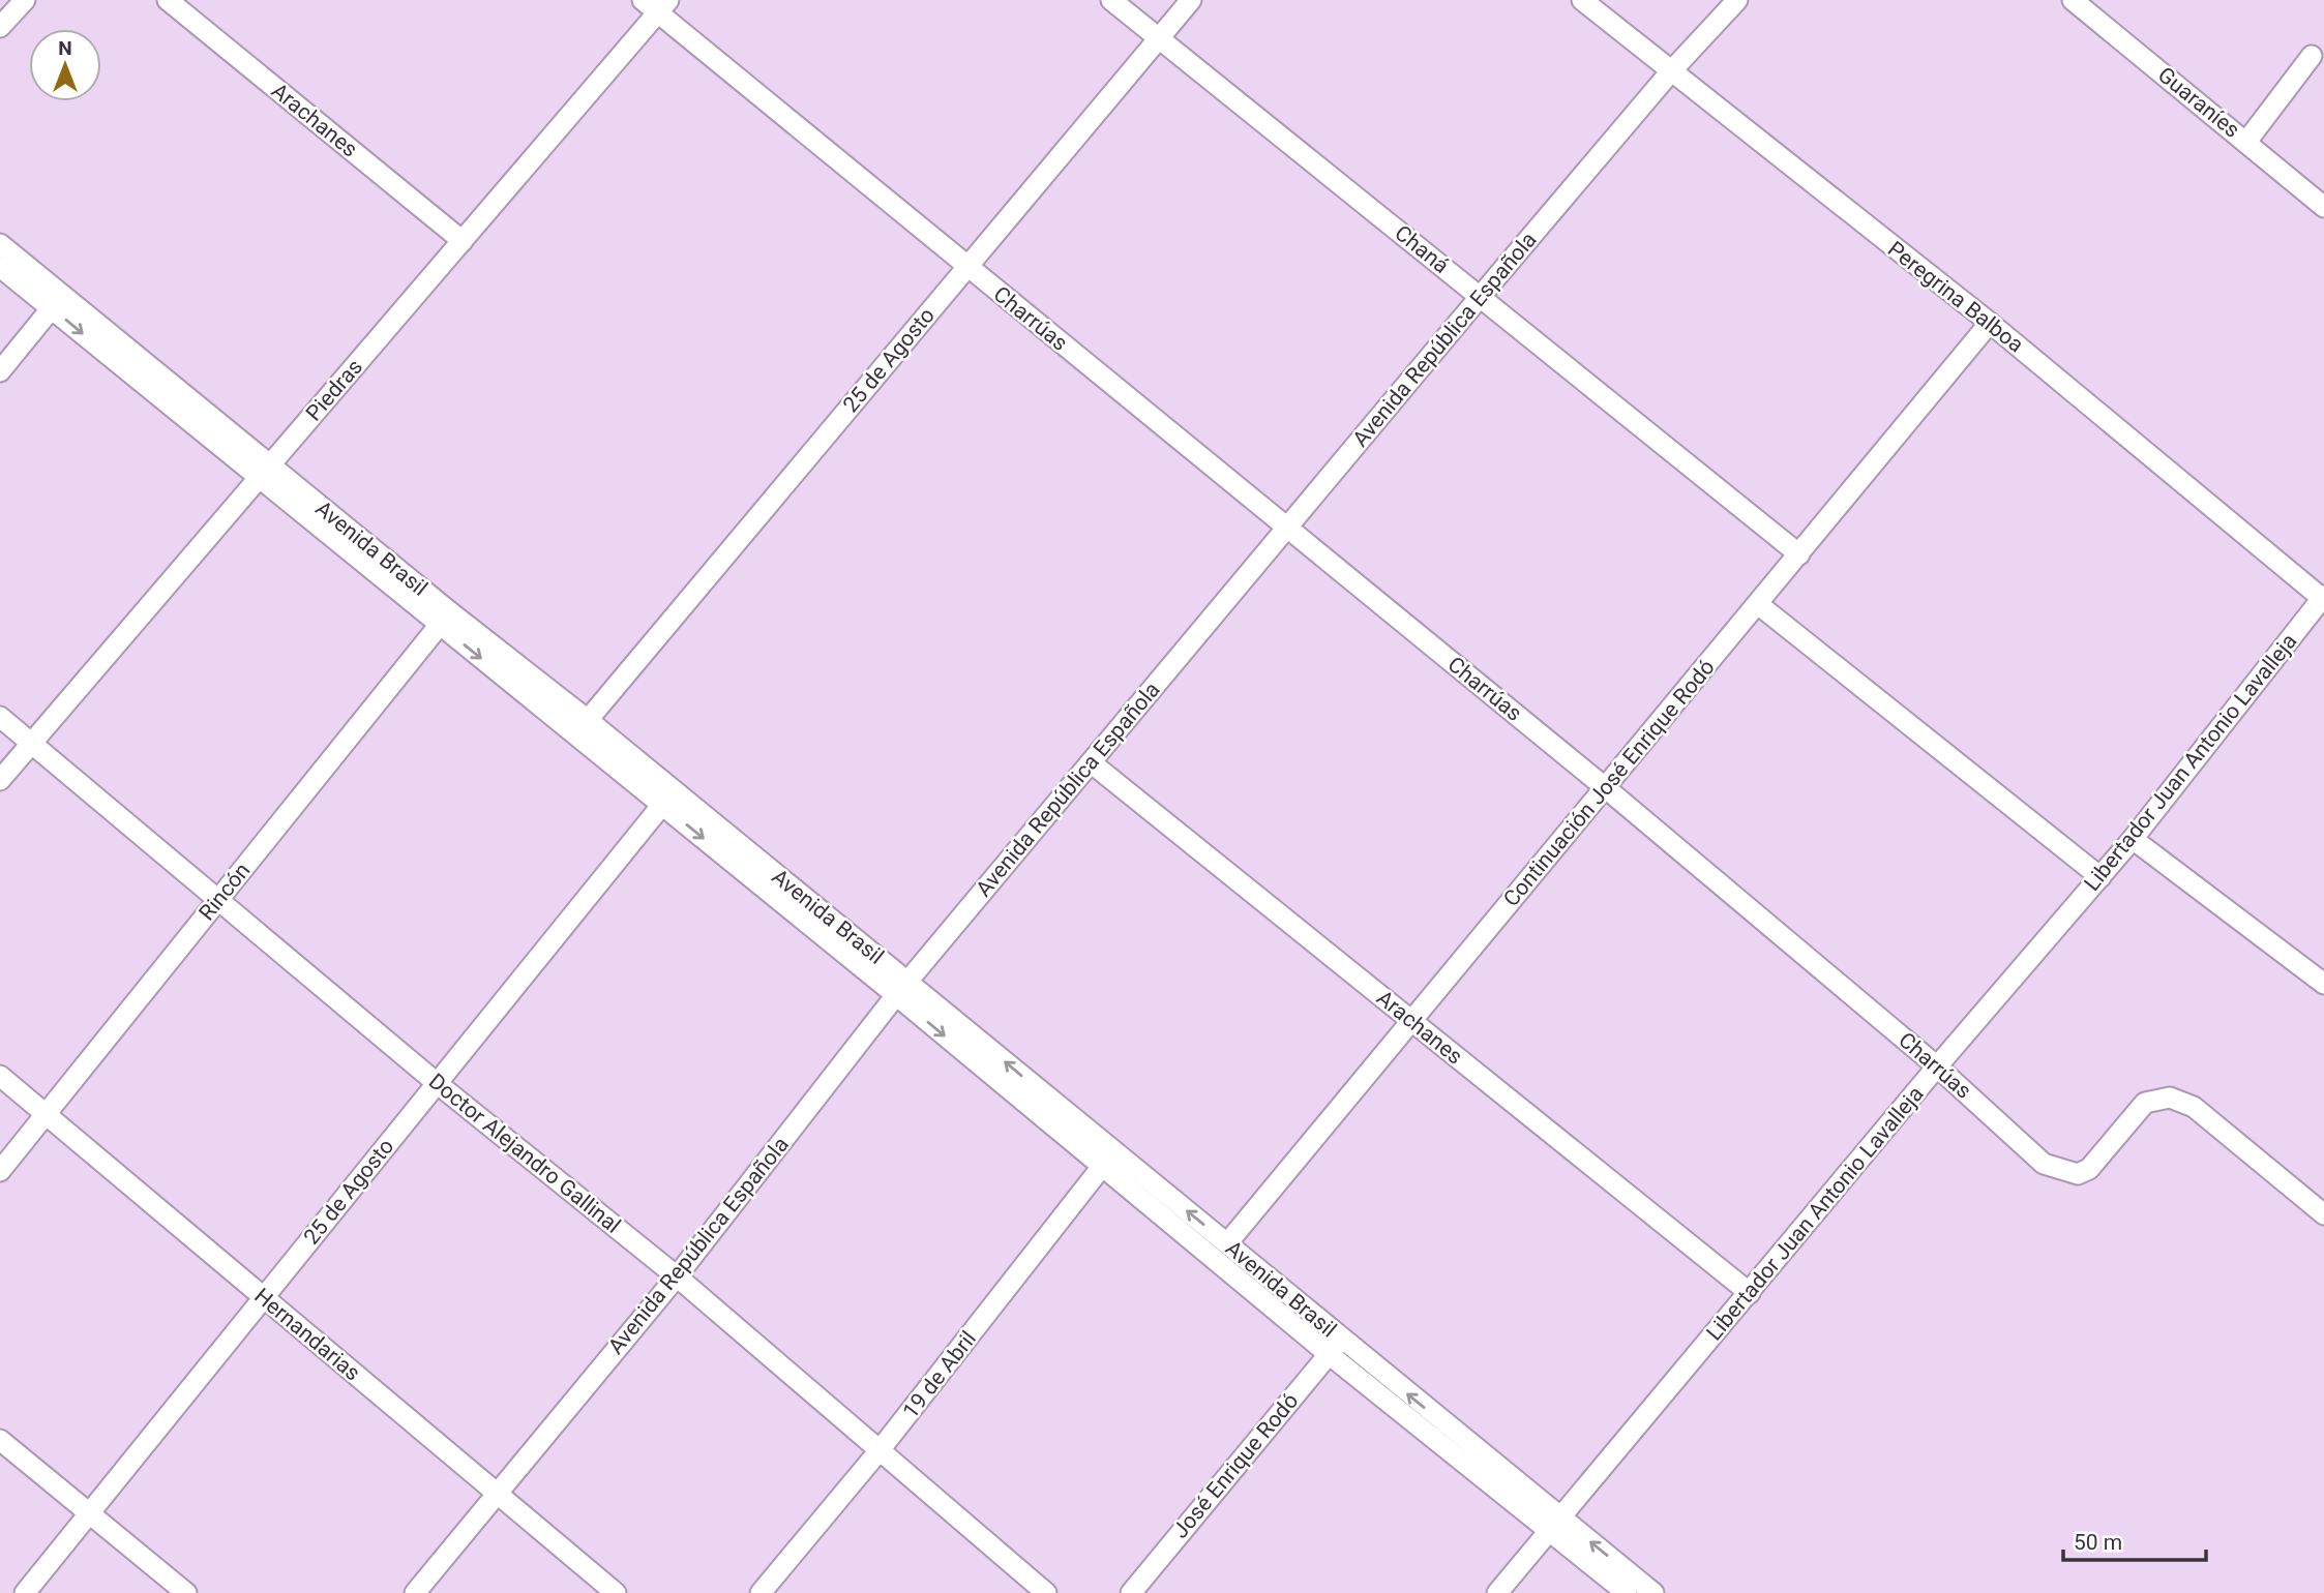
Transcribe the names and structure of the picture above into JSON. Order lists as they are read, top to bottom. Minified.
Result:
{"streets":{"street":["Guaraníes","Arachanes","Chaná","Peregrina Balboa","Charrúas","Avenida República Española","25 de Agosto","Piedras","Avenida Brasil","Libertador Juan Antonio Lavalleja","Continuación José Enrique Rodó","Rincón","Doctor Alejandro Gallinal","Hernandarias","19 de Abril","José Enrique Rodó"]},"crossings":[["Arachanes","Avenida República Española"],["Arachanes","Piedras"],["Arachanes","Libertador Juan Antonio Lavalleja"],["Arachanes","Continuación José Enrique Rodó"],["Chaná","Avenida República Española"],["Chaná","25 de Agosto"],["Chaná","Continuación José Enrique Rodó"],["Peregrina Balboa","Avenida República Española"],["Peregrina Balboa","Libertador Juan Antonio Lavalleja"],["Peregrina Balboa","Continuación José Enrique Rodó"],["Charrúas","Avenida República Española"],["Charrúas","25 de Agosto"],["Charrúas","Piedras"],["Charrúas","Libertador Juan Antonio Lavalleja"],["Charrúas","Continuación José Enrique Rodó"],["Avenida República Española","Avenida Brasil"],["Avenida República Española","Doctor Alejandro Gallinal"],["Avenida República Española","Hernandarias"],["25 de Agosto","Avenida Brasil"],["25 de Agosto","Doctor Alejandro Gallinal"],["25 de Agosto","Hernandarias"],["Piedras","Avenida Brasil"],["Piedras","Doctor Alejandro Gallinal"],["Avenida Brasil","Libertador Juan Antonio Lavalleja"],["Avenida Brasil","Continuación José Enrique Rodó"],["Avenida Brasil","Rincón"],["Avenida Brasil","19 de Abril"],["Avenida Brasil","José Enrique Rodó"],["Rincón","Doctor Alejandro Gallinal"],["Rincón","Hernandarias"],["Doctor Alejandro Gallinal","19 de Abril"]],"scale_bar":"50 m","north":"top"}
